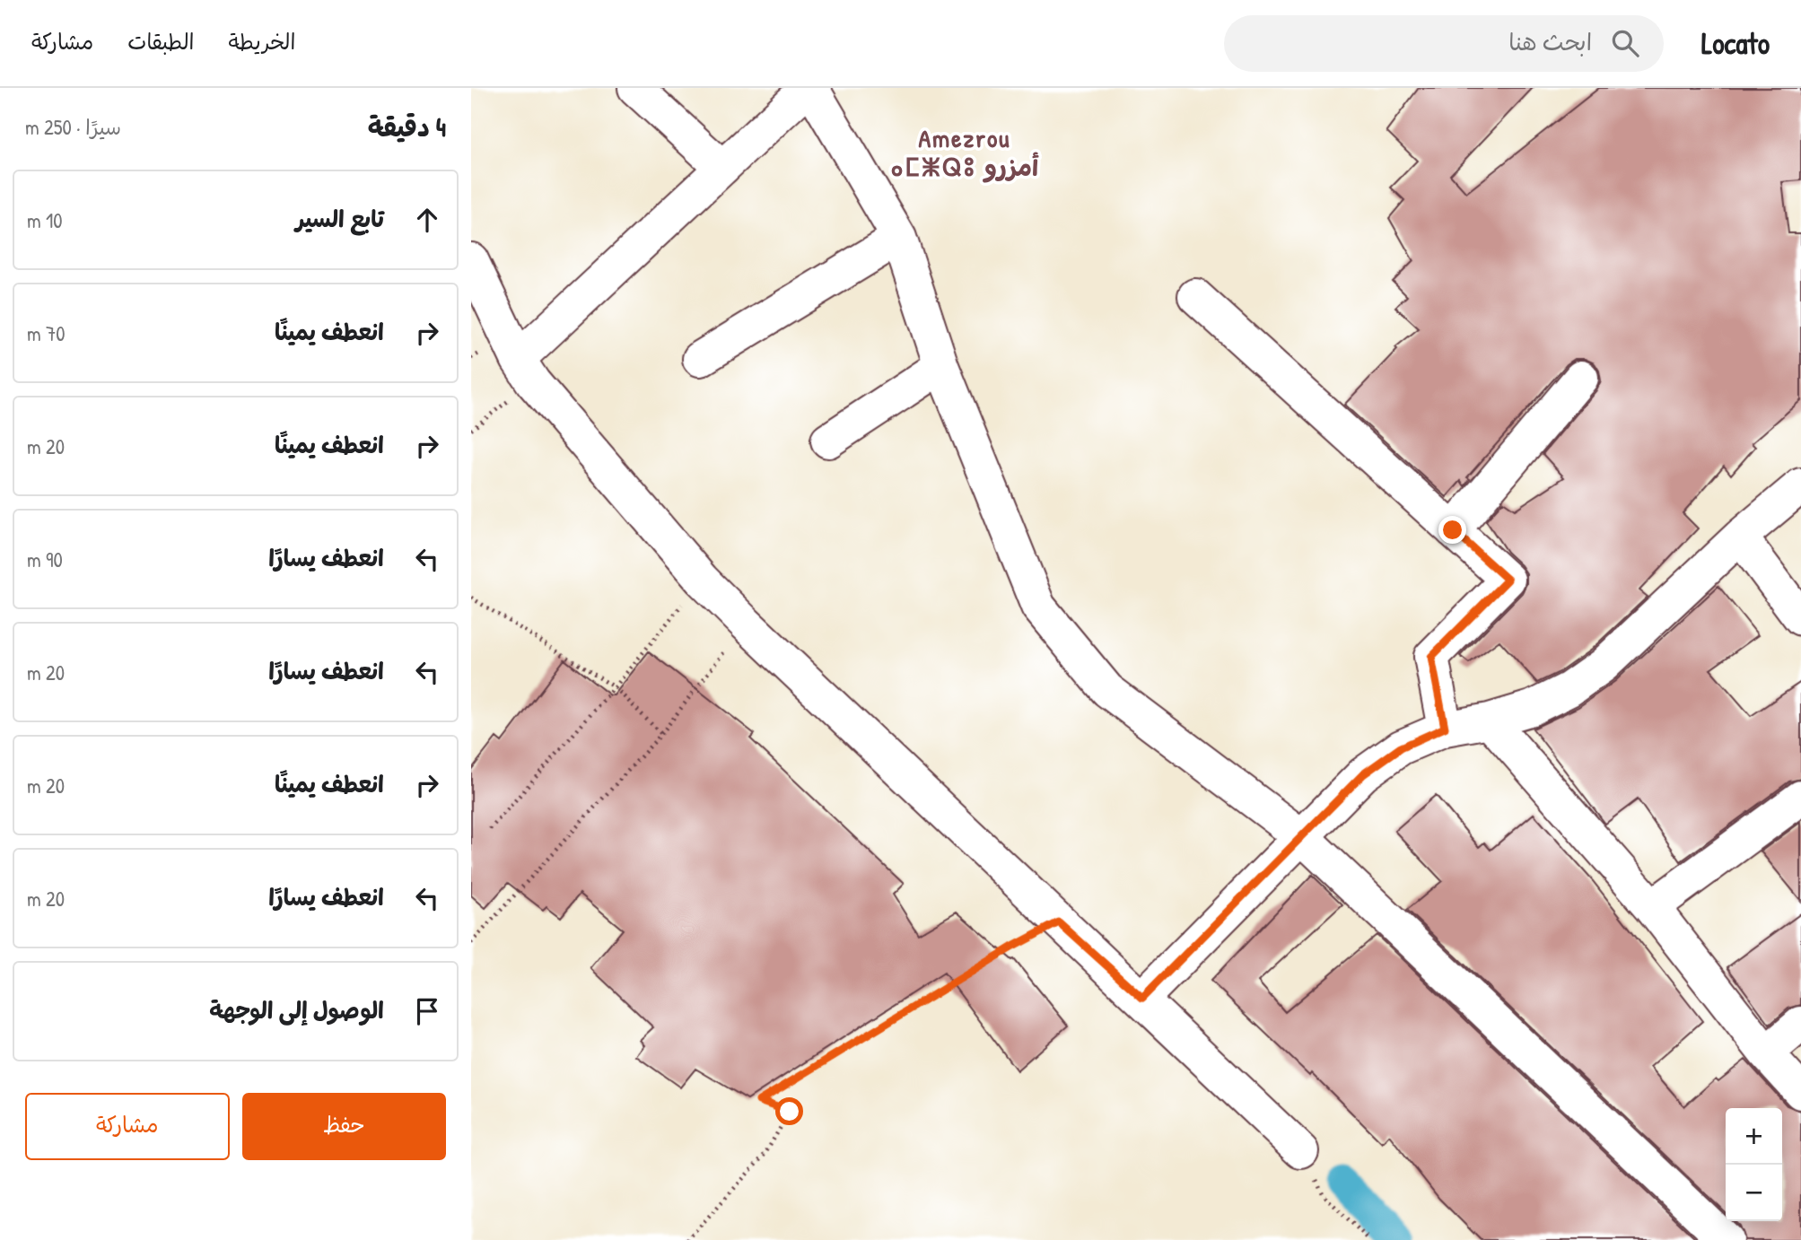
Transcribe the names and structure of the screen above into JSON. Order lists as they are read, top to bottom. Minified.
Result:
{"districts":["Amezrou ⴰⵎⵥⵕⵓ أمزرو"],"page":{"header":"Locato","search":"ابحث هنا","nav":["الخريطة","الطبقات","مشاركة"],"heading":["4 دقيقة","سيرًا · 250 m"],"list":[["تابع السير","10 m"],["انعطف يمينًا","70 m"],["انعطف يمينًا","20 m"],["انعطف يسارًا","90 m"],["انعطف يسارًا","20 m"],["انعطف يمينًا","20 m"],["انعطف يسارًا","20 m"],"الوصول إلى الوجهة"],"buttons":["حفظ","مشاركة"],"map_buttons":["+","−"]}}
